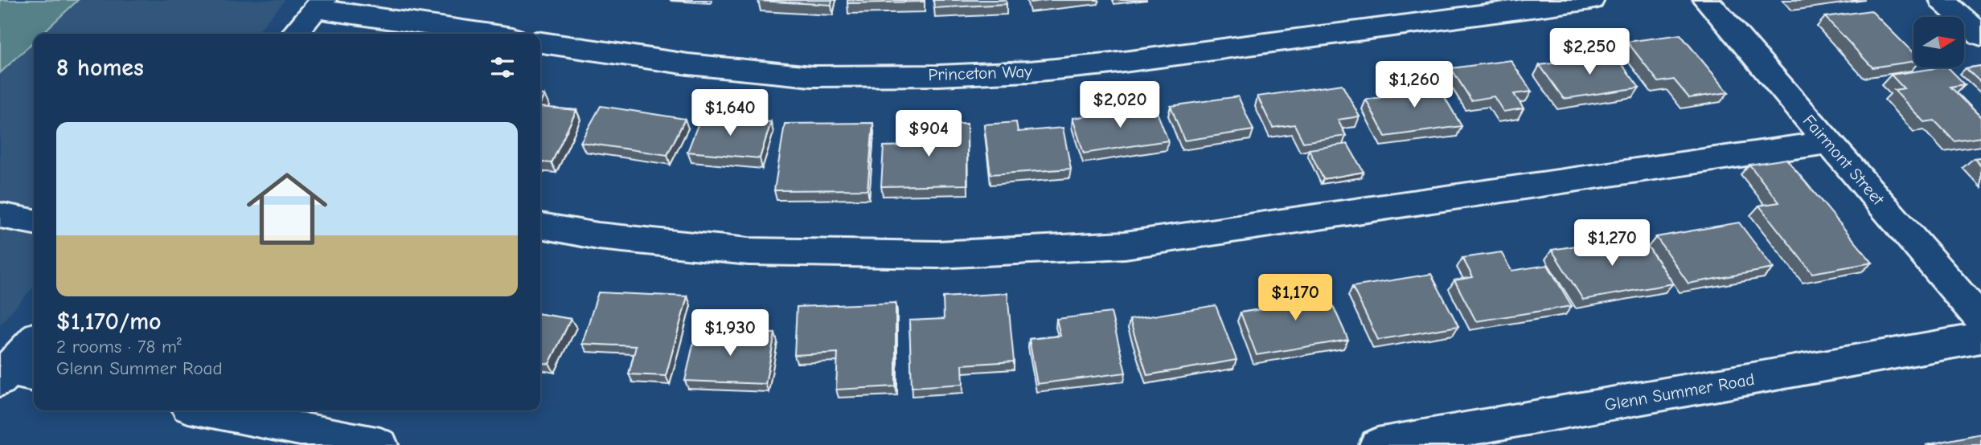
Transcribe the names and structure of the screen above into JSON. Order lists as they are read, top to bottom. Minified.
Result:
{"streets":{"street":["Princeton Way","Fairmont Street","Glenn Summer Road"]},"north":"right","page":{"price":["$2,250","$1,260","$2,020","$1,640","$904","$1,270","$1,170","$1,930"],"heading":"8 homes","list":[{"name":"$1,170/mo","note":"2 rooms · 78 m² · Glenn Summer Road"}]}}
